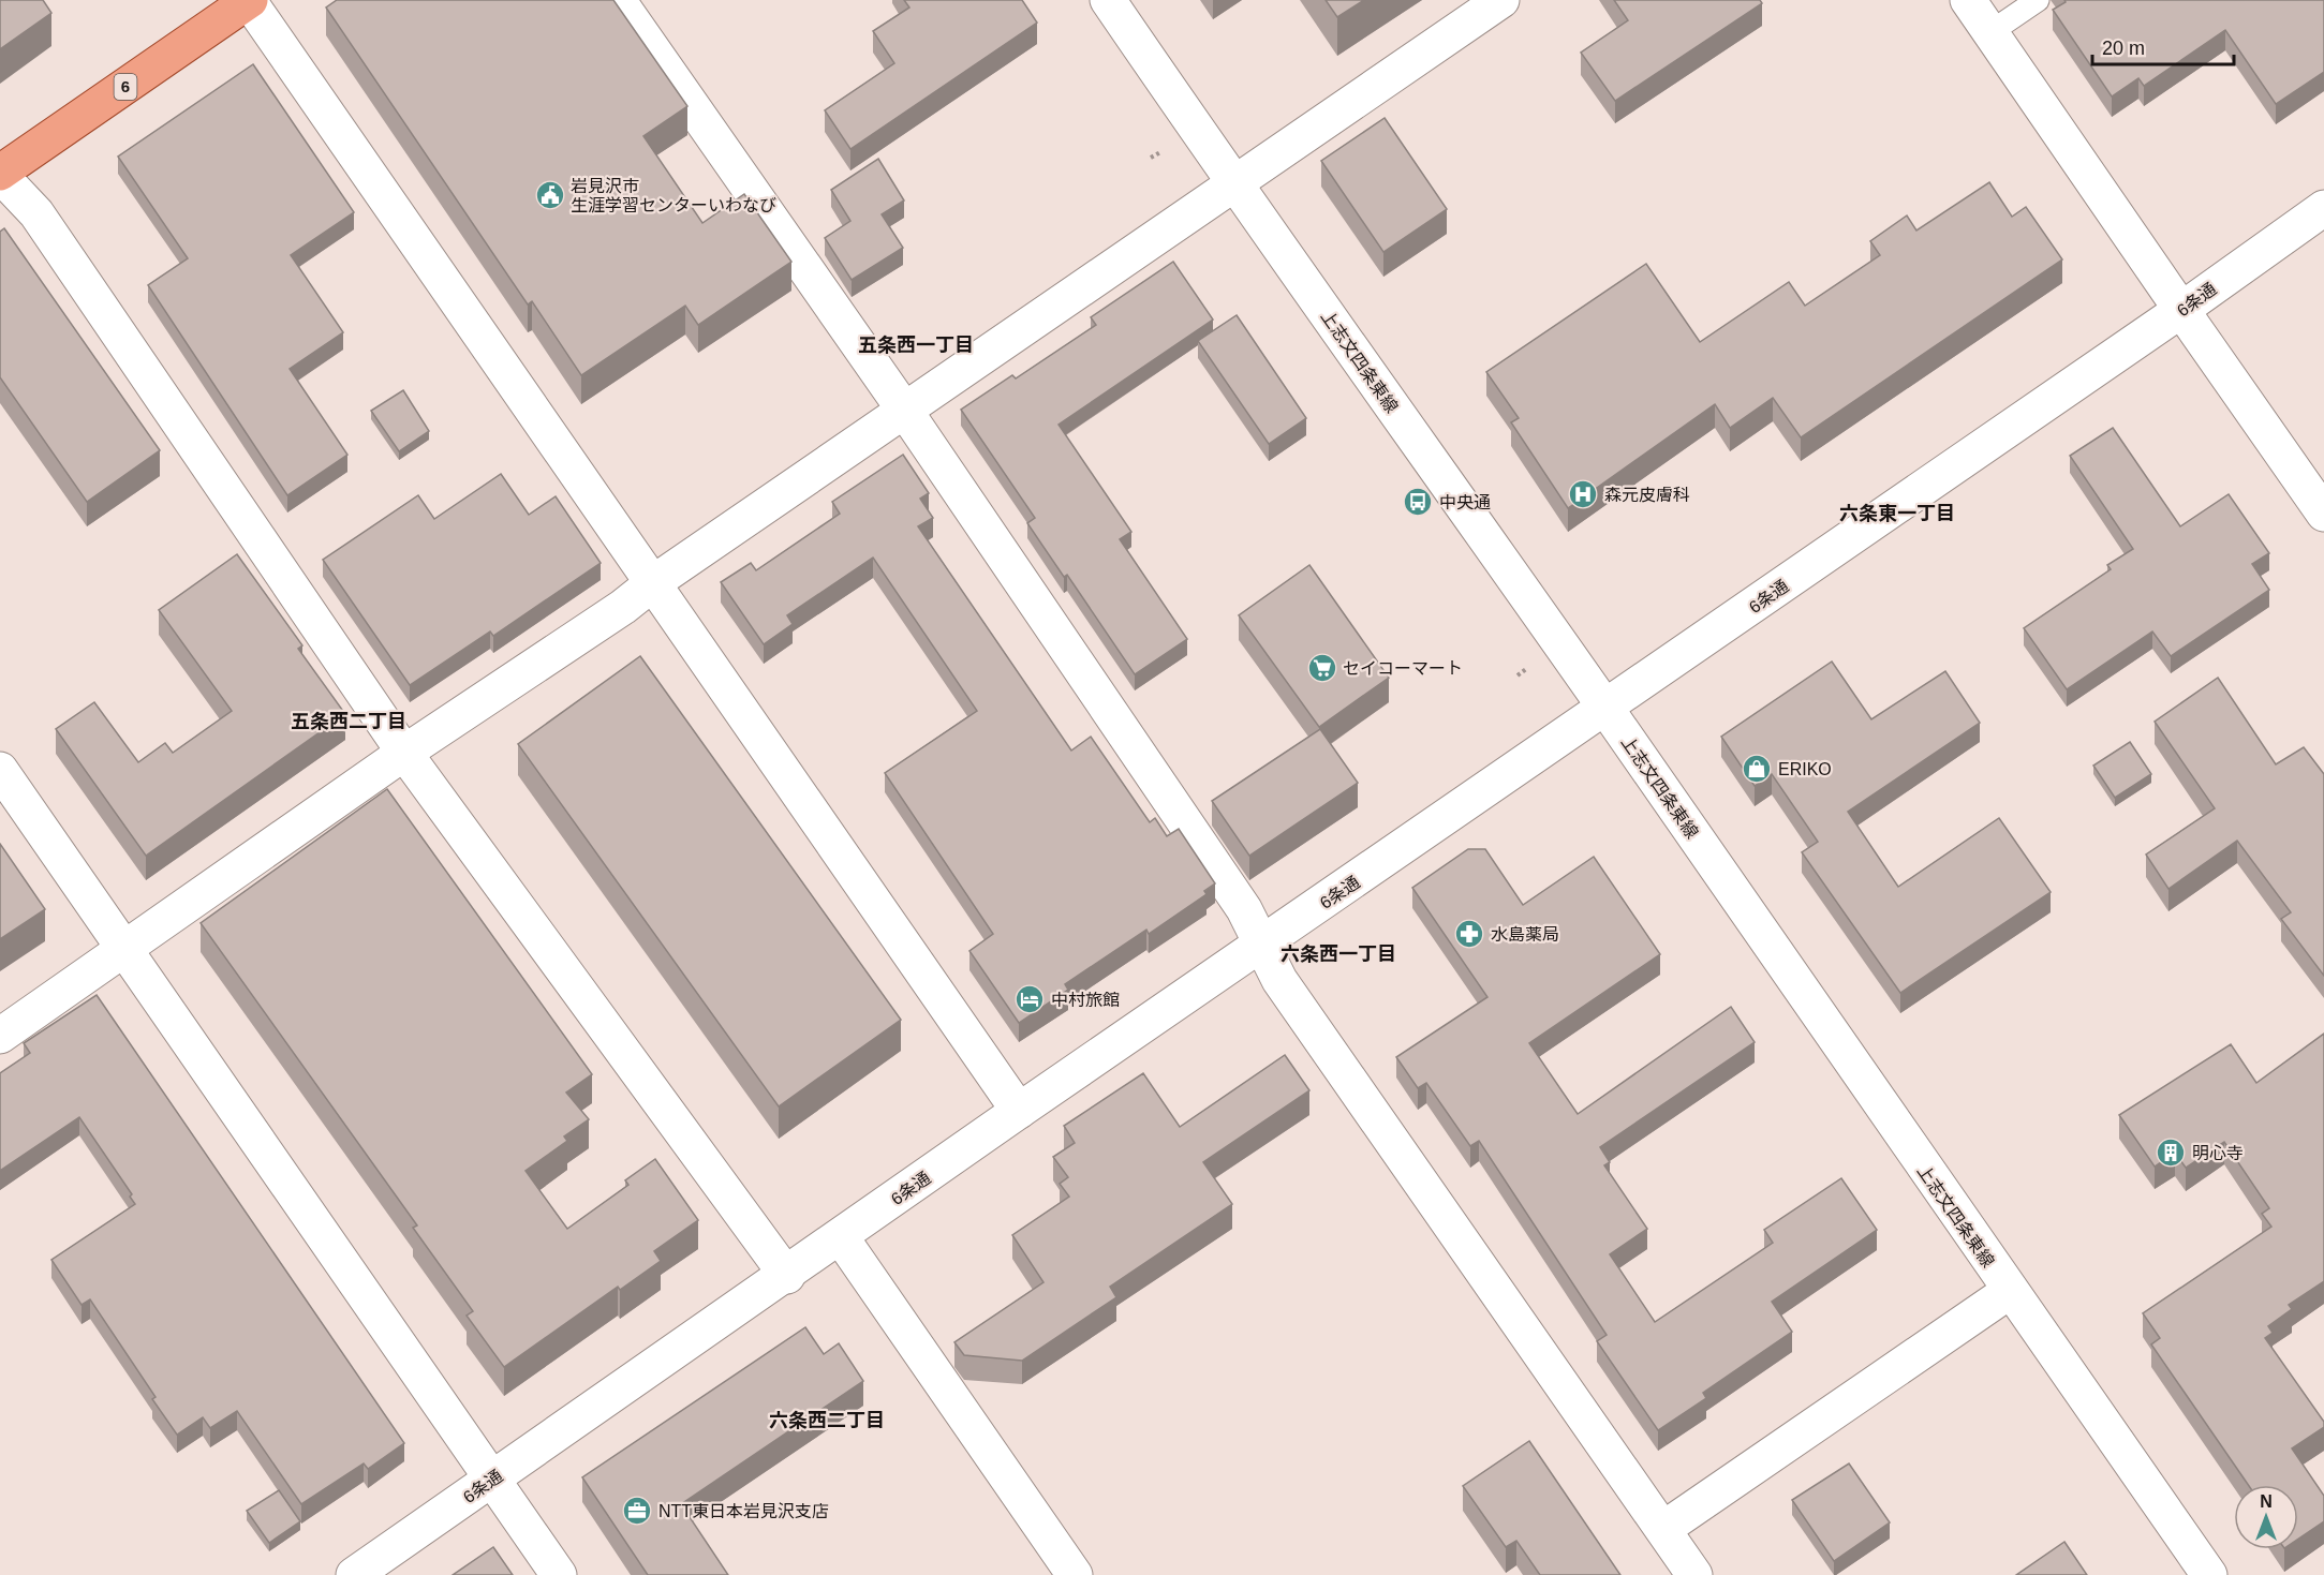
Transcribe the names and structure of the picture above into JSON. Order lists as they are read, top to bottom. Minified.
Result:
{"streets":{"main road":["6"],"street":["6条通","上志文四条東線"]},"crossings":[["6条通","上志文四条東線"]],"districts":["五条西一丁目","六条東一丁目","五条西二丁目","六条西一丁目","六条西二丁目"],"places":{"public building":["岩見沢市 生涯学習センターいわなび"],"hospital":["森元皮膚科"],"bus stop":["中央通"],"supermarket":["セイコーマート"],"shop":["ERIKO"],"pharmacy":["水島薬局"],"hotel":["中村旅館"],"building":["明心寺"],"office":["NTT東日本岩見沢支店"]},"scale_bar":"20 m","north":"top"}
